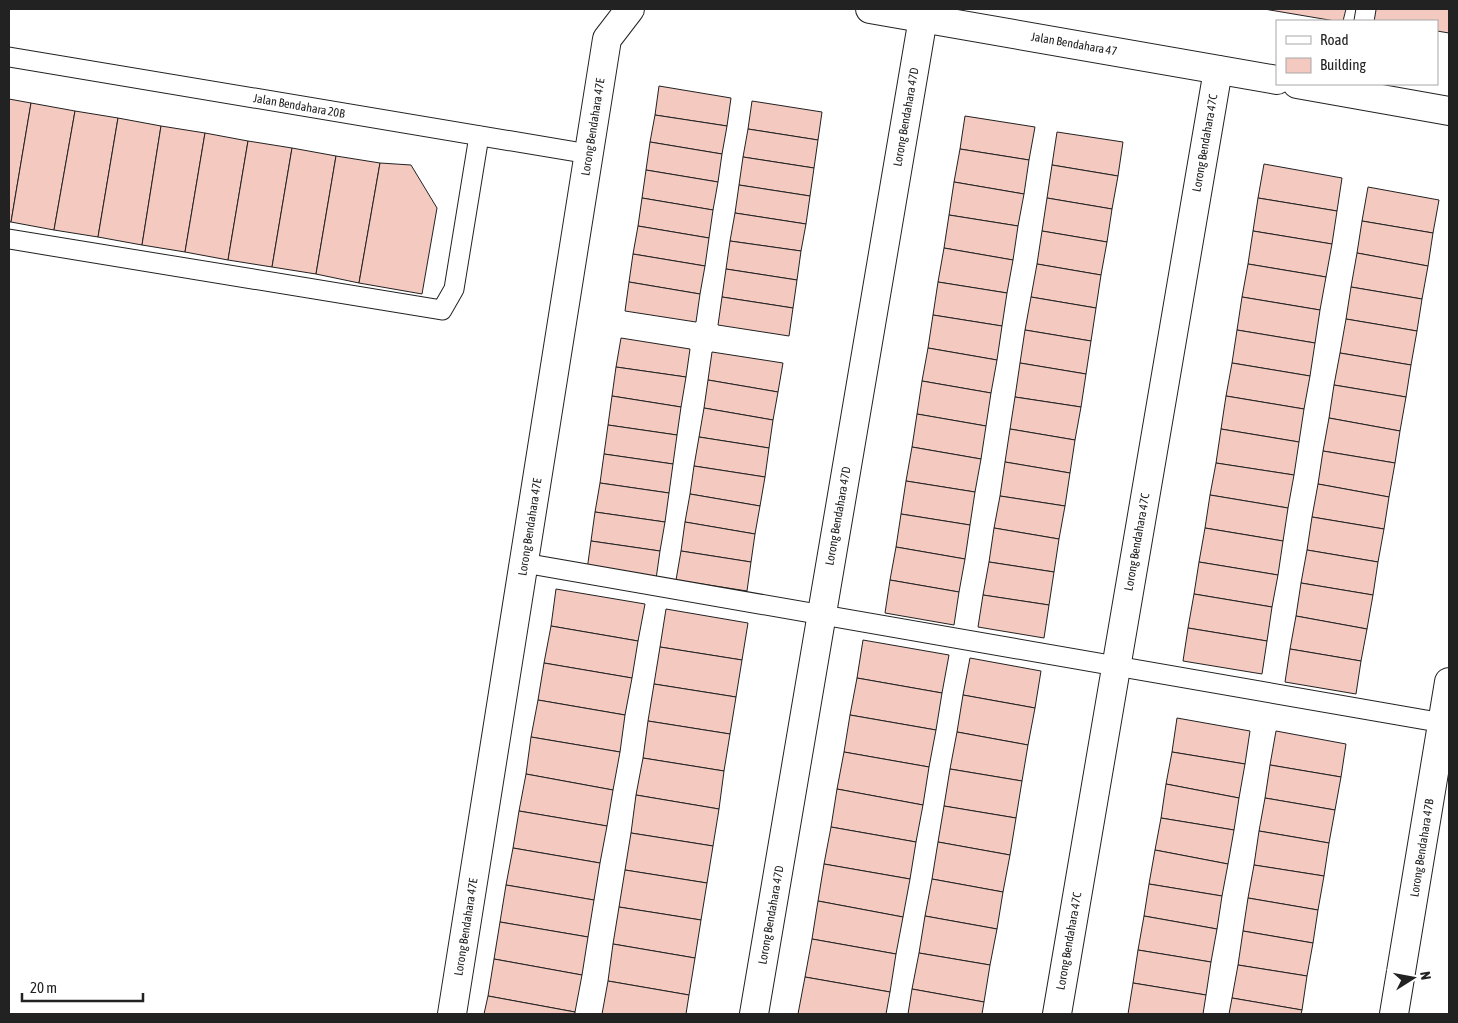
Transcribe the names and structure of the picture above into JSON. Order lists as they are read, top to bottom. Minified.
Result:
{"streets":{"street":["Jalan Bendahara 47","Lorong Bendahara 47D","Lorong Bendahara 47E","Lorong Bendahara 47C","Lorong Bendahara 47B"],"lane":["Jalan Bendahara 20B"]},"crossings":[["Jalan Bendahara 47","Lorong Bendahara 47D"],["Jalan Bendahara 47","Lorong Bendahara 47C"],["Jalan Bendahara 20B","Lorong Bendahara 47E"]],"legend":["Road","Building"],"scale_bar":"20 m","north":"right"}
